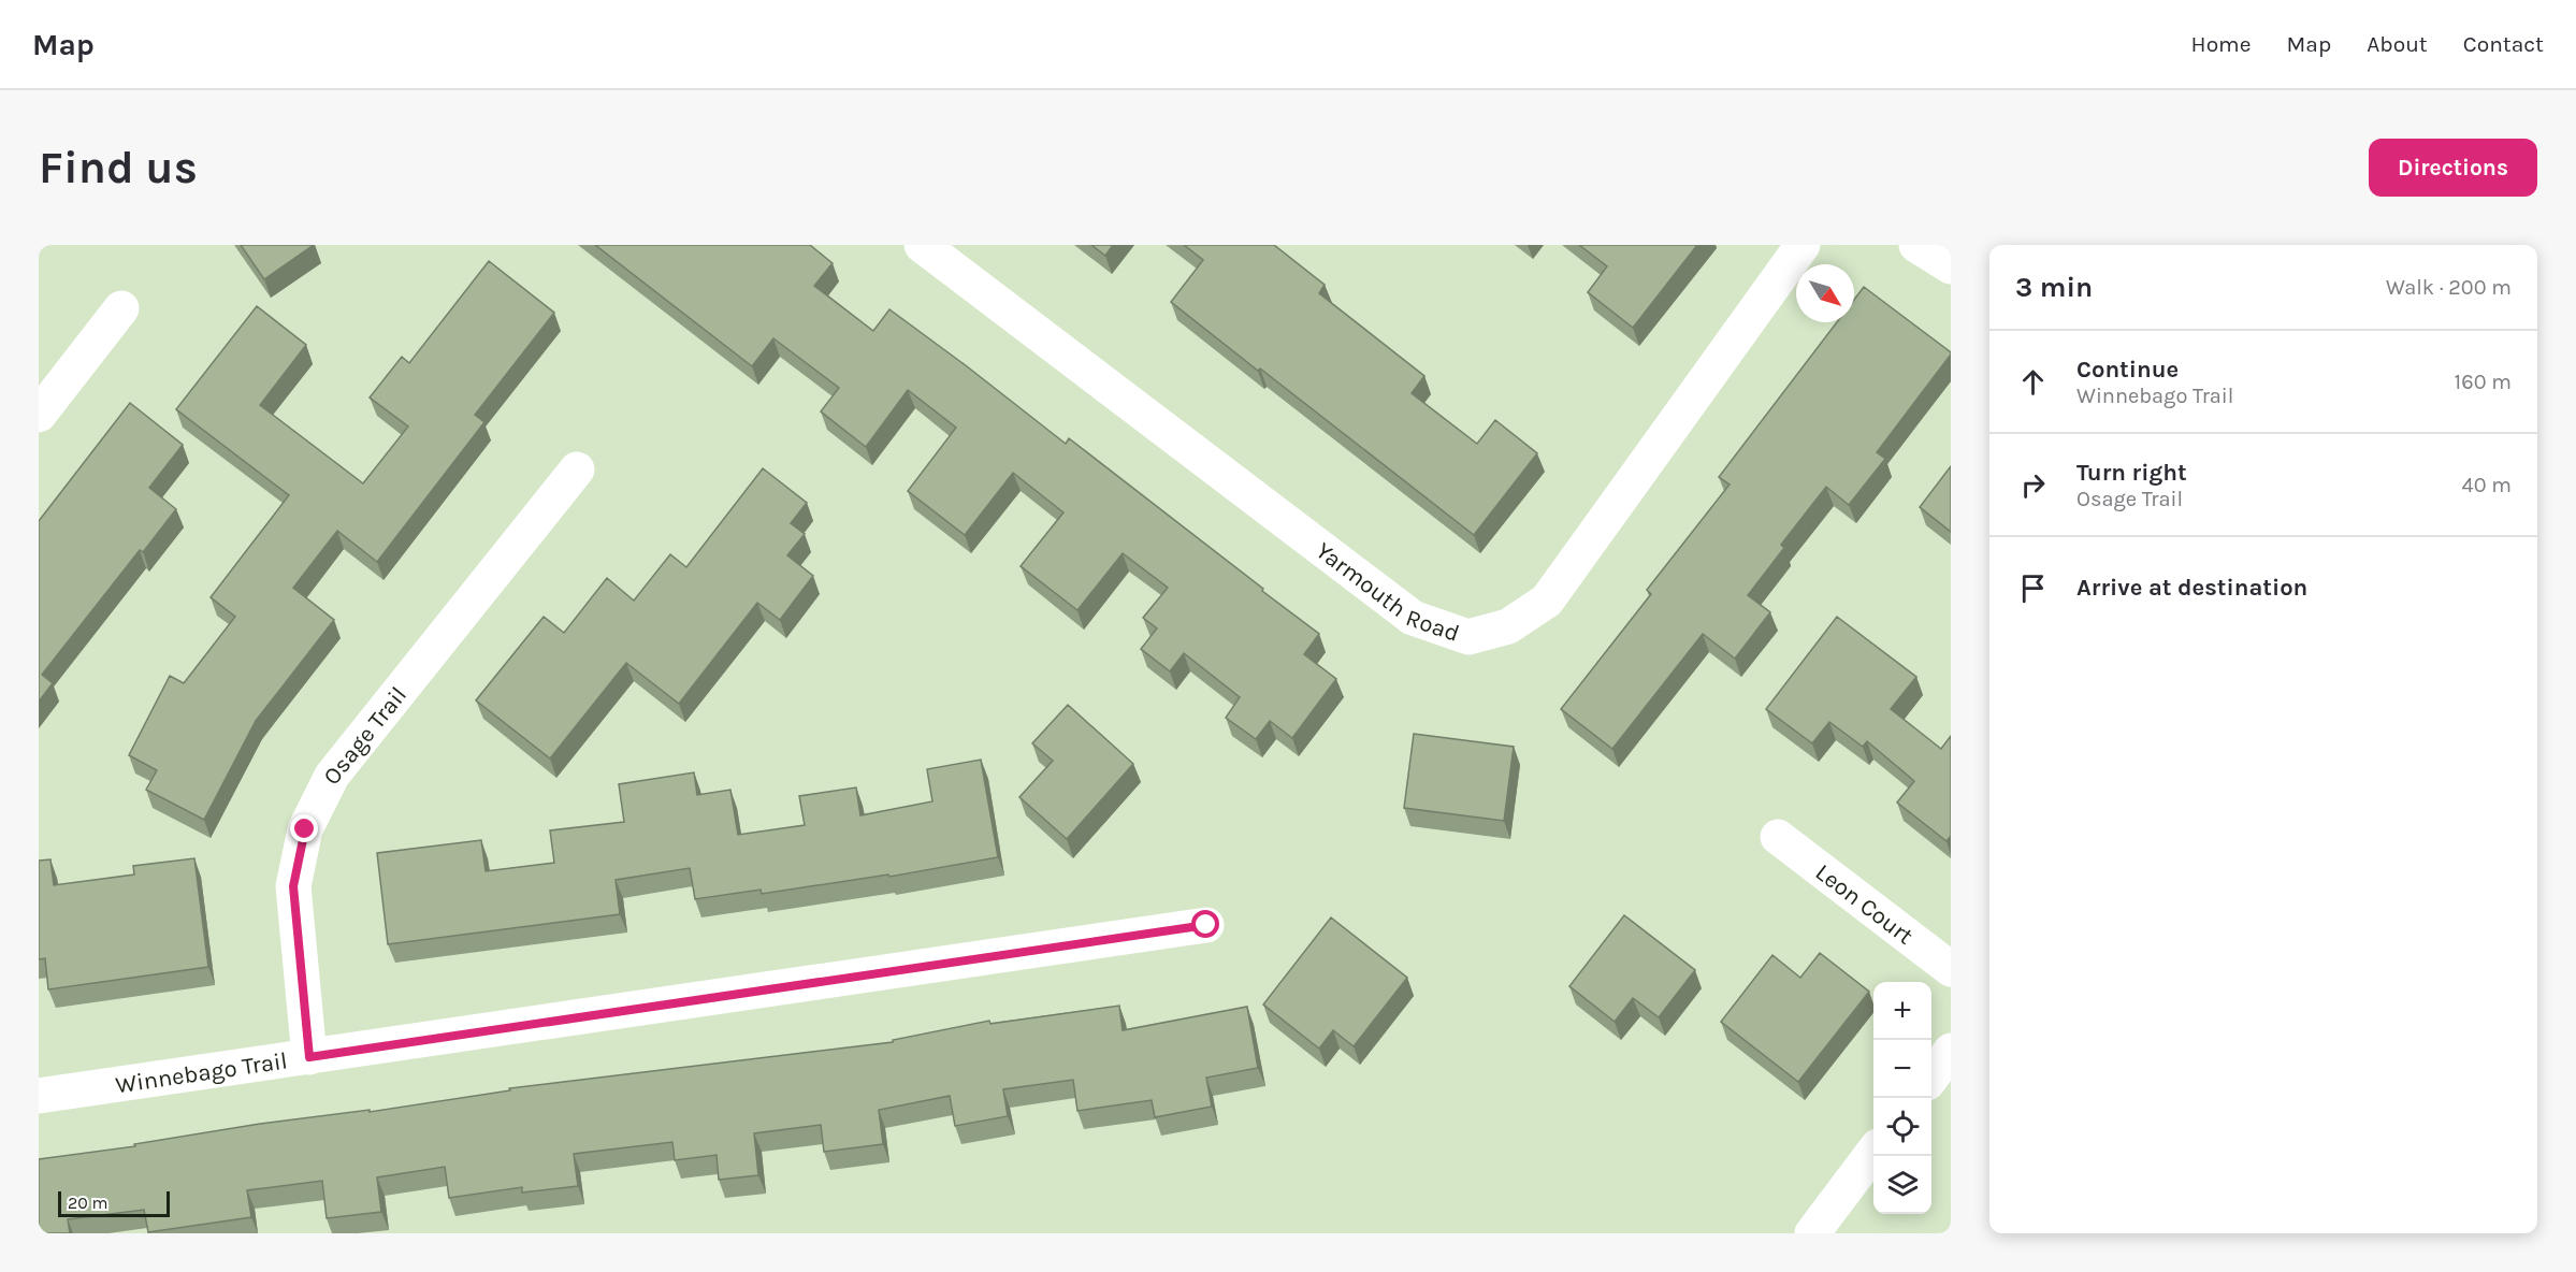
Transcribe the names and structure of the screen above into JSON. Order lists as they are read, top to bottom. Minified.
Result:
{"streets":{"street":["Yarmouth Road","Osage Trail","Leon Court","Winnebago Trail"]},"crossings":[["Osage Trail","Winnebago Trail"]],"scale_bar":"20 m","north":"bottom right","page":{"header":"Map","nav":["Home","Map","About","Contact"],"buttons":"Directions","title":"Find us","heading":["3 min","Walk · 200 m"],"list":[["Continue","Winnebago Trail","160 m"],["Turn right","Osage Trail","40 m"],"Arrive at destination"],"map_buttons":["+","−"],"scale":"20 m"}}
